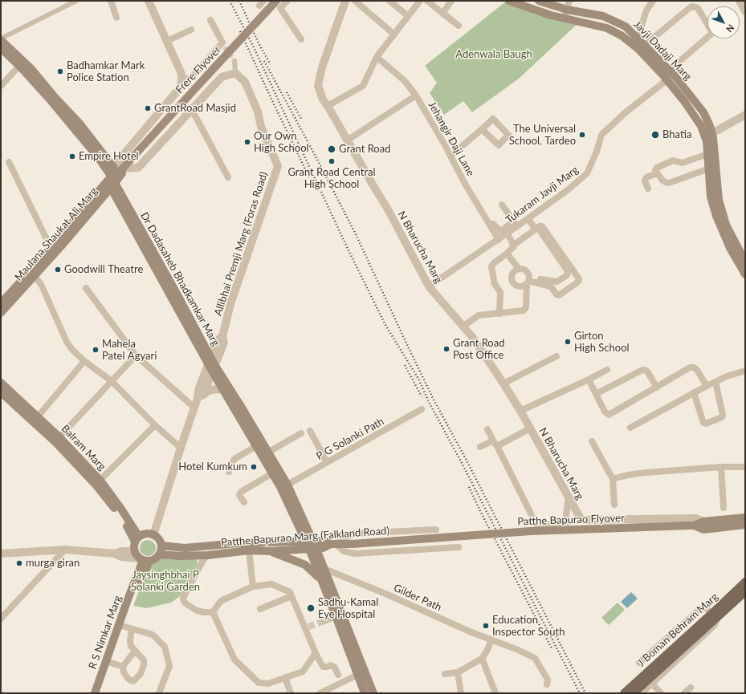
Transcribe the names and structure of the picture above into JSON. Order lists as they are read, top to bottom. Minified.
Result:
{"streets":{"main road":["Javji Dadaji Marg","Frere Flyover","Maulana Shaukat Ali Marg","Dr Dadasaheb Bhadkamkar Marg","Balram Marg","Patthe Bapurao Flyover","Patthe Bapurao Marg (Falkland Road)","J Boman Behram Marg","R S Nimkar Marg"],"street":["Jehangir Daji Lane","Tukaram Javji Marg","Allibhai Premji Marg (Foras Road)","N Bharucha Marg","P G Solanki Path","Gilder Path"]},"crossings":[["Javji Dadaji Marg","Tukaram Javji Marg"],["Frere Flyover","Maulana Shaukat Ali Marg"],["Frere Flyover","Dr Dadasaheb Bhadkamkar Marg"],["Jehangir Daji Lane","Tukaram Javji Marg"],["Tukaram Javji Marg","N Bharucha Marg"],["Maulana Shaukat Ali Marg","Dr Dadasaheb Bhadkamkar Marg"],["Allibhai Premji Marg (Foras Road)","Dr Dadasaheb Bhadkamkar Marg"],["Allibhai Premji Marg (Foras Road)","Balram Marg"],["Allibhai Premji Marg (Foras Road)","Patthe Bapurao Marg (Falkland Road)"],["Allibhai Premji Marg (Foras Road)","R S Nimkar Marg"],["Dr Dadasaheb Bhadkamkar Marg","P G Solanki Path"],["Dr Dadasaheb Bhadkamkar Marg","Patthe Bapurao Marg (Falkland Road)"],["Balram Marg","Patthe Bapurao Marg (Falkland Road)"],["Balram Marg","R S Nimkar Marg"],["Patthe Bapurao Flyover","Patthe Bapurao Marg (Falkland Road)"],["Patthe Bapurao Marg (Falkland Road)","R S Nimkar Marg"]],"parks":["Adenwala Baugh","Jaysinghbhai P Solanki Garden"],"places":["Badhamkar Mark Police Station","GrantRoad Masjid","The Universal School, Tardeo","Bhatia","Our Own High School","Grant Road","Empire Hotel","Grant Road Central High School","Goodwill Theatre","Girton High School","Grant Road Post Office","Mahela Patel Agyari","Hotel Kumkum","murga giran","Sadhu-Kamal Eye Hospital","Education Inspector South"],"north":"bottom right"}
